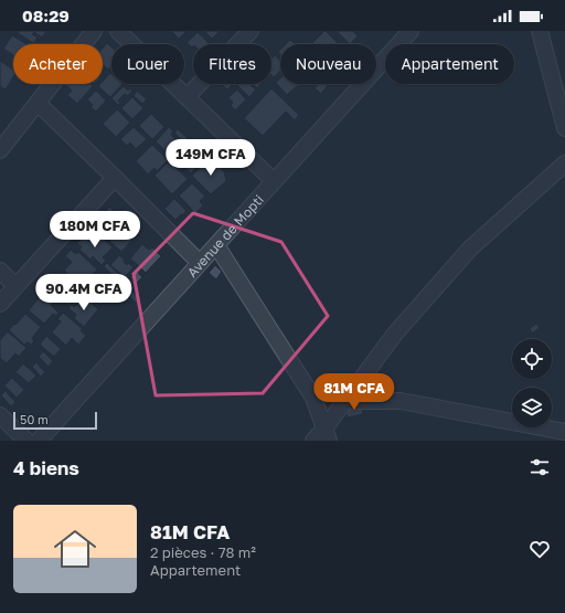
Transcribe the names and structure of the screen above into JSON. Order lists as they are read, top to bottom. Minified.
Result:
{"streets":{"street":["Avenue de Mopti"]},"scale_bar":"50 m","page":{"status":"08:29","chip":["Acheter","Louer","Filtres","Nouveau","Appartement"],"price":["149M CFA","180M CFA","90.4M CFA","81M CFA"],"scale":"50 m","heading":"4 biens","list":[{"name":"81M CFA","note":"2 pièces · 78 m² · Appartement"}]}}
